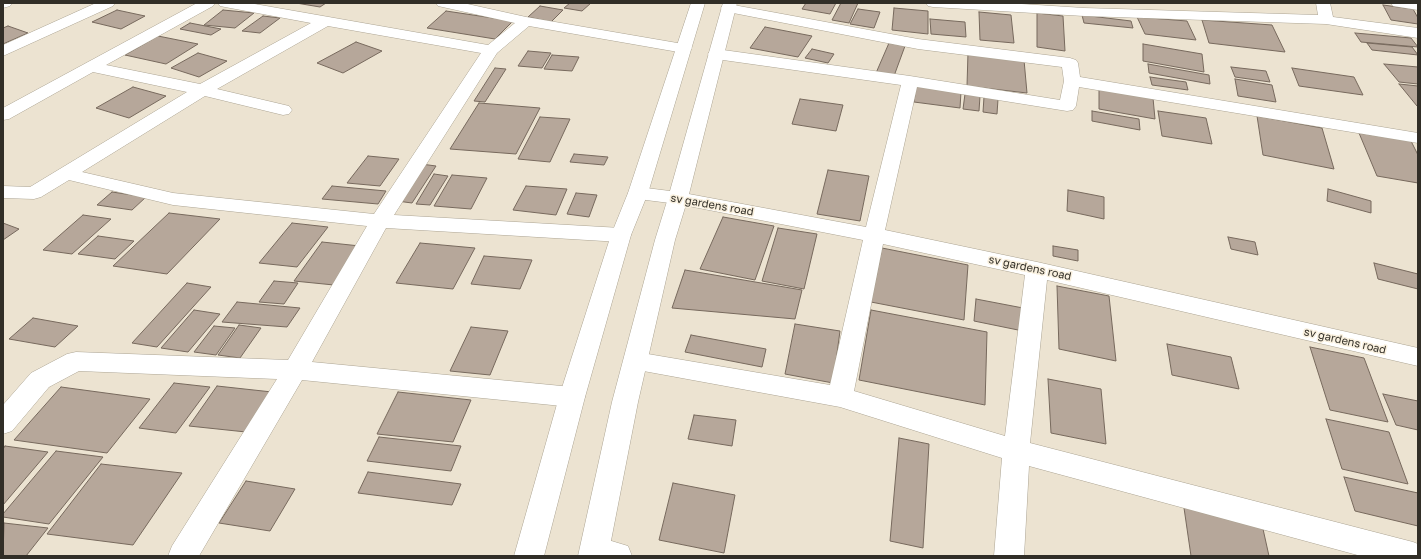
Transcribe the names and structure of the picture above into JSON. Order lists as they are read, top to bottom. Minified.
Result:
{"streets":{"street":["sv gardens road"]}}
